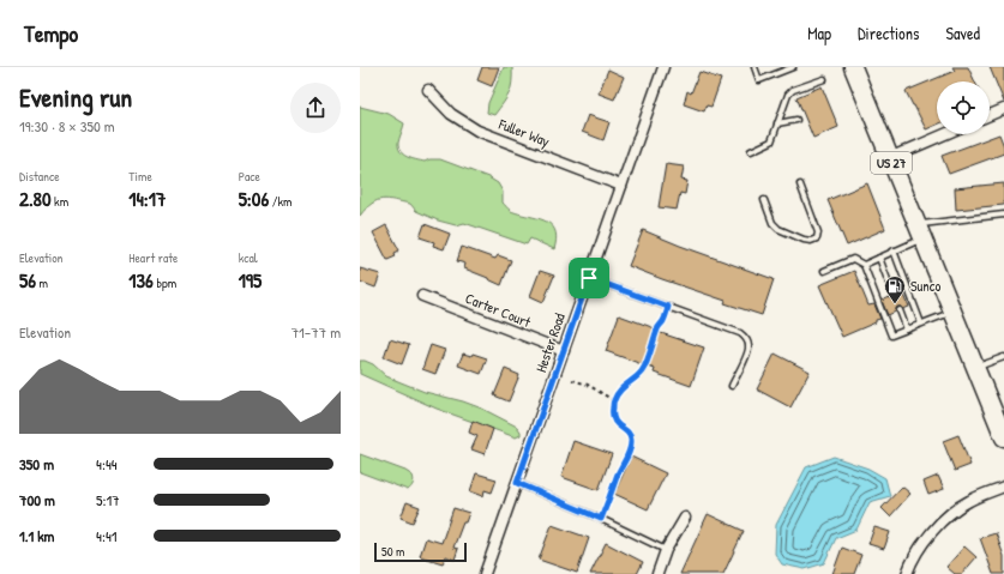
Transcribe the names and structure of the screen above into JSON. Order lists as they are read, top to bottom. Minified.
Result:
{"streets":{"highway":["US 27"],"street":["Fuller Way","Carter Court","Hester Road"]},"crossings":[["Fuller Way","Hester Road"],["Carter Court","Hester Road"]],"places":{"fuel station":["Sunco"]},"scale_bar":"50 m","page":{"header":"Tempo","nav":["Map","Directions","Saved"],"heading":["Evening run","19:30 · 8 × 350 m"],"stats":[["Distance","2.80 km"],["Time","14:17"],["Pace","5:06 /km"],["Elevation","56 m"],["Heart rate","136 bpm"],["kcal","195"]],"chart":["Elevation","71–77 m"],"list":[{"name":"350 m","note":"4:44"},{"name":"700 m","note":"5:17"},{"name":"1.1 km","note":"4:41"}],"scale":"50 m"}}
